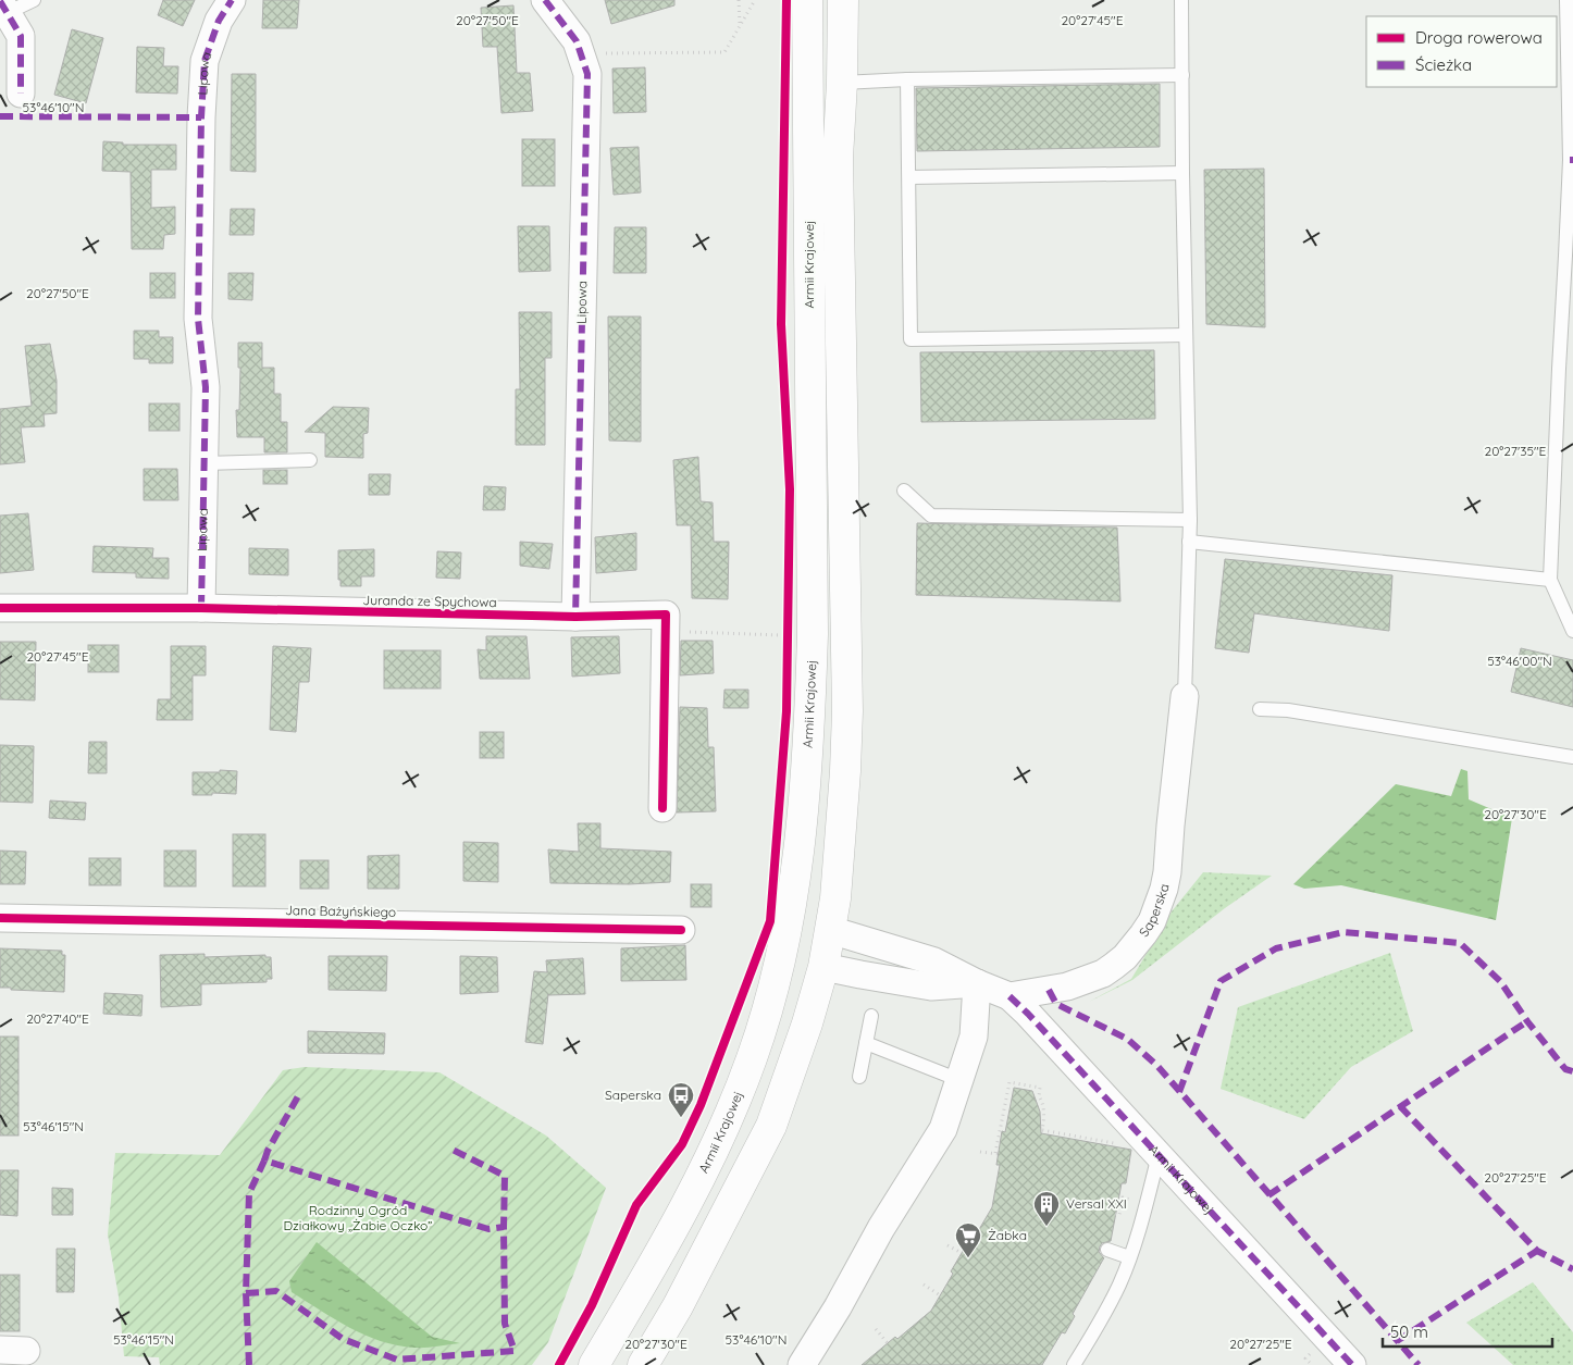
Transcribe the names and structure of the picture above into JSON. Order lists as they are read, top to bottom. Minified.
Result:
{"streets":{"main road":["Armii Krajowej"],"street":["Lipowa","Juranda ze Spychowa","Saperska","Jana Bażyńskiego"]},"crossings":[["Lipowa","Juranda ze Spychowa"],["Armii Krajowej","Saperska"]],"parks":["Rodzinny Ogród Działkowy „Żabie Oczko”"],"places":{"bus stop":["Saperska"],"building":["Versal XXI"],"supermarket":["Żabka"]},"legend":["Droga rowerowa","Ścieżka"],"scale_bar":"50 m","coordinates":["20°27'50\"E","20°27'45\"E","53°46'10\"N","20°27'35\"E","53°46'00\"N","20°27'30\"E","20°27'40\"E","53°46'15\"N","20°27'25\"E"]}
